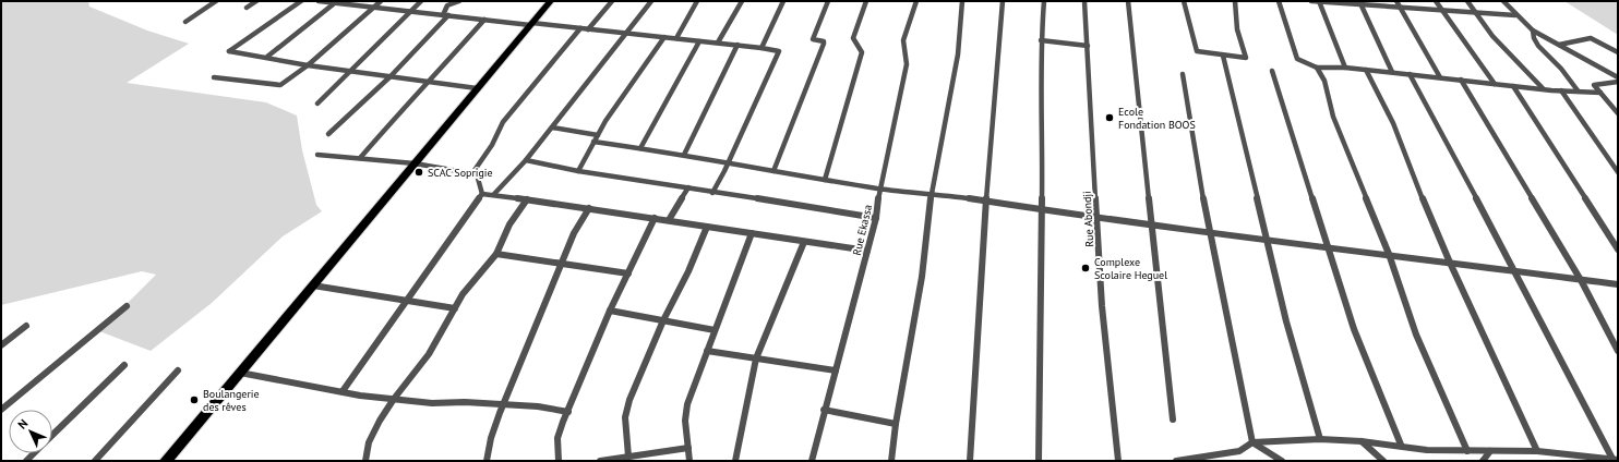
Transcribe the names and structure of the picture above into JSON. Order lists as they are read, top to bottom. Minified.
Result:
{"streets":{"street":["Rue Abondji","Rue Ekassa"]},"places":["Ecole Fondation BOOS","SCAC Soprigie","Complexe Scolaire Heguel","Boulangerie des rêves"],"north":"top left"}
